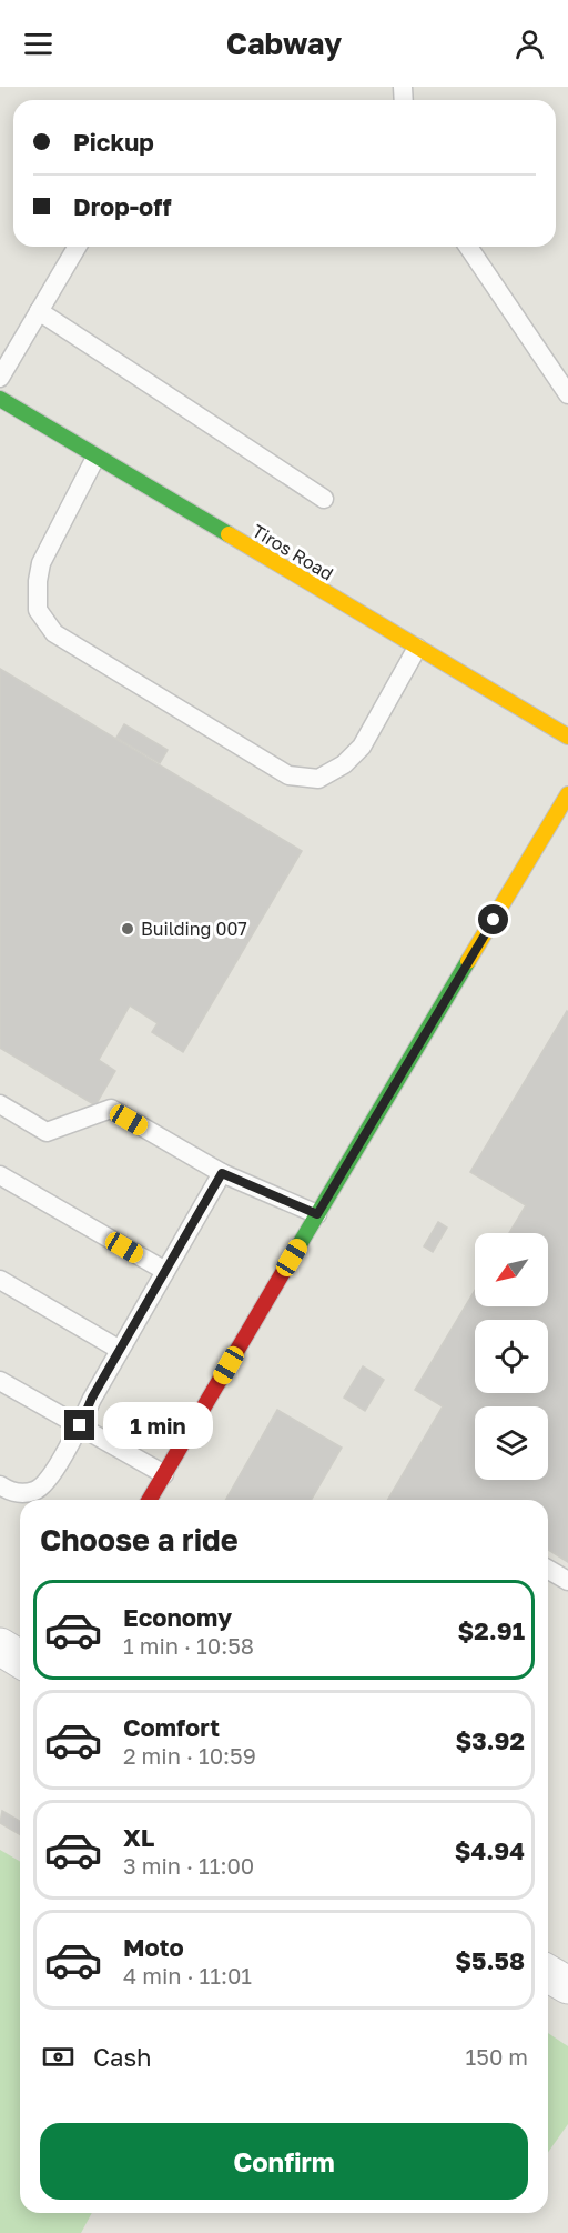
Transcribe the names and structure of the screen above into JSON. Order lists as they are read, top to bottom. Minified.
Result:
{"streets":{"street":["Tiros Road"]},"places":["Building 007"],"north":"bottom left","page":{"header":"Cabway","banner":["Pickup","Drop-off"],"bubble":"1 min","heading":"Choose a ride","list":[{"name":"Economy","note":"1 min · 10:58","value":"$2.91"},{"name":"Comfort","note":"2 min · 10:59","value":"$3.92"},{"name":"XL","note":"3 min · 11:00","value":"$4.94"},{"name":"Moto","note":"4 min · 11:01","value":"$5.58"}],"pay":["Cash","150 m"],"buttons":"Confirm"}}
